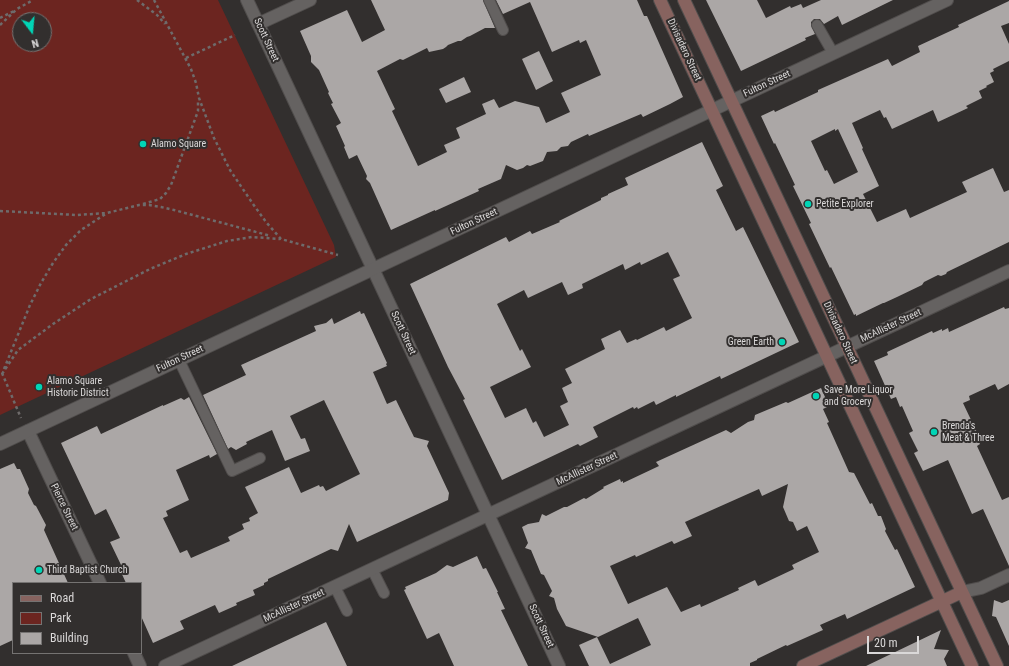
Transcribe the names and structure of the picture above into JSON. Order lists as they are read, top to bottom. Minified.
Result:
{"streets":{"main road":["Divisadero Street"],"street":["Scott Street","Fulton Street","McAllister Street","Pierce Street"]},"crossings":[["Scott Street","Fulton Street"],["Scott Street","McAllister Street"],["Divisadero Street","Fulton Street"],["Divisadero Street","McAllister Street"],["Fulton Street","Pierce Street"]],"places":["Alamo Square","Petite Explorer","Green Earth","Alamo Square Historic District","Save More Liquor and Grocery","Brenda's Meat & Three","Third Baptist Church"],"legend":["Road","Park","Building"],"scale_bar":"20 m","north":"bottom"}
